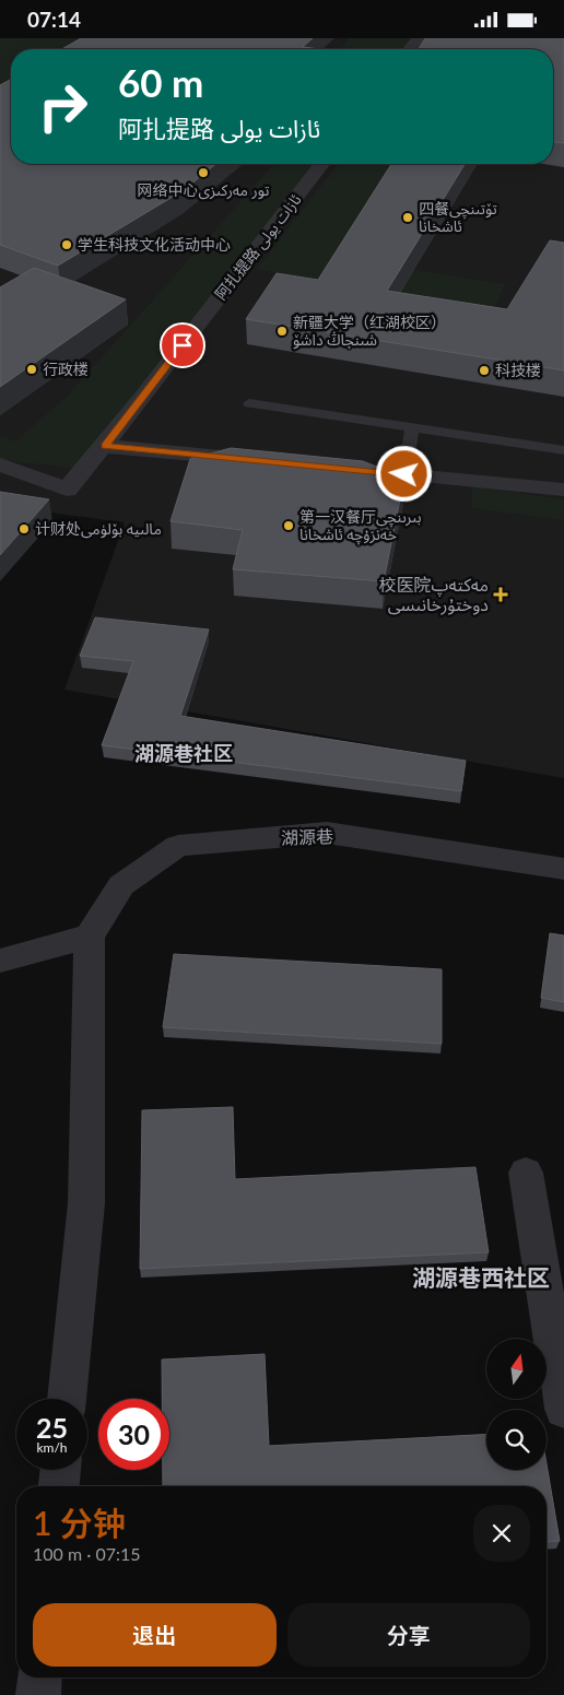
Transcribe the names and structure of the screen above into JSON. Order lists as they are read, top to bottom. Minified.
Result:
{"streets":{"street":["阿扎提路 ئازات يولى","湖源巷"]},"districts":["湖源巷社区","湖源巷西社区"],"places":{"other":["网络中心تور مەركىزى","四餐تۆتىنچى ئاشخانا","学生科技文化活动中心","新疆大学（红湖校区） شىنجاڭ داشۆ","行政楼","科技楼","第一汉餐厅بىرىنچى خەنزۇچە ئاشخانا","计财处مالىيە بۆلۈمى"],"health":["校医院مەكتەپ دوختۇرخانىسى"]},"north":"top","page":{"status":"07:14","turn":["60 m","阿扎提路 ئازات يولى"],"speed":"25 km/h","limit":"30","heading":["1 分钟","100 m · 07:15"],"buttons":["退出","分享"]}}
